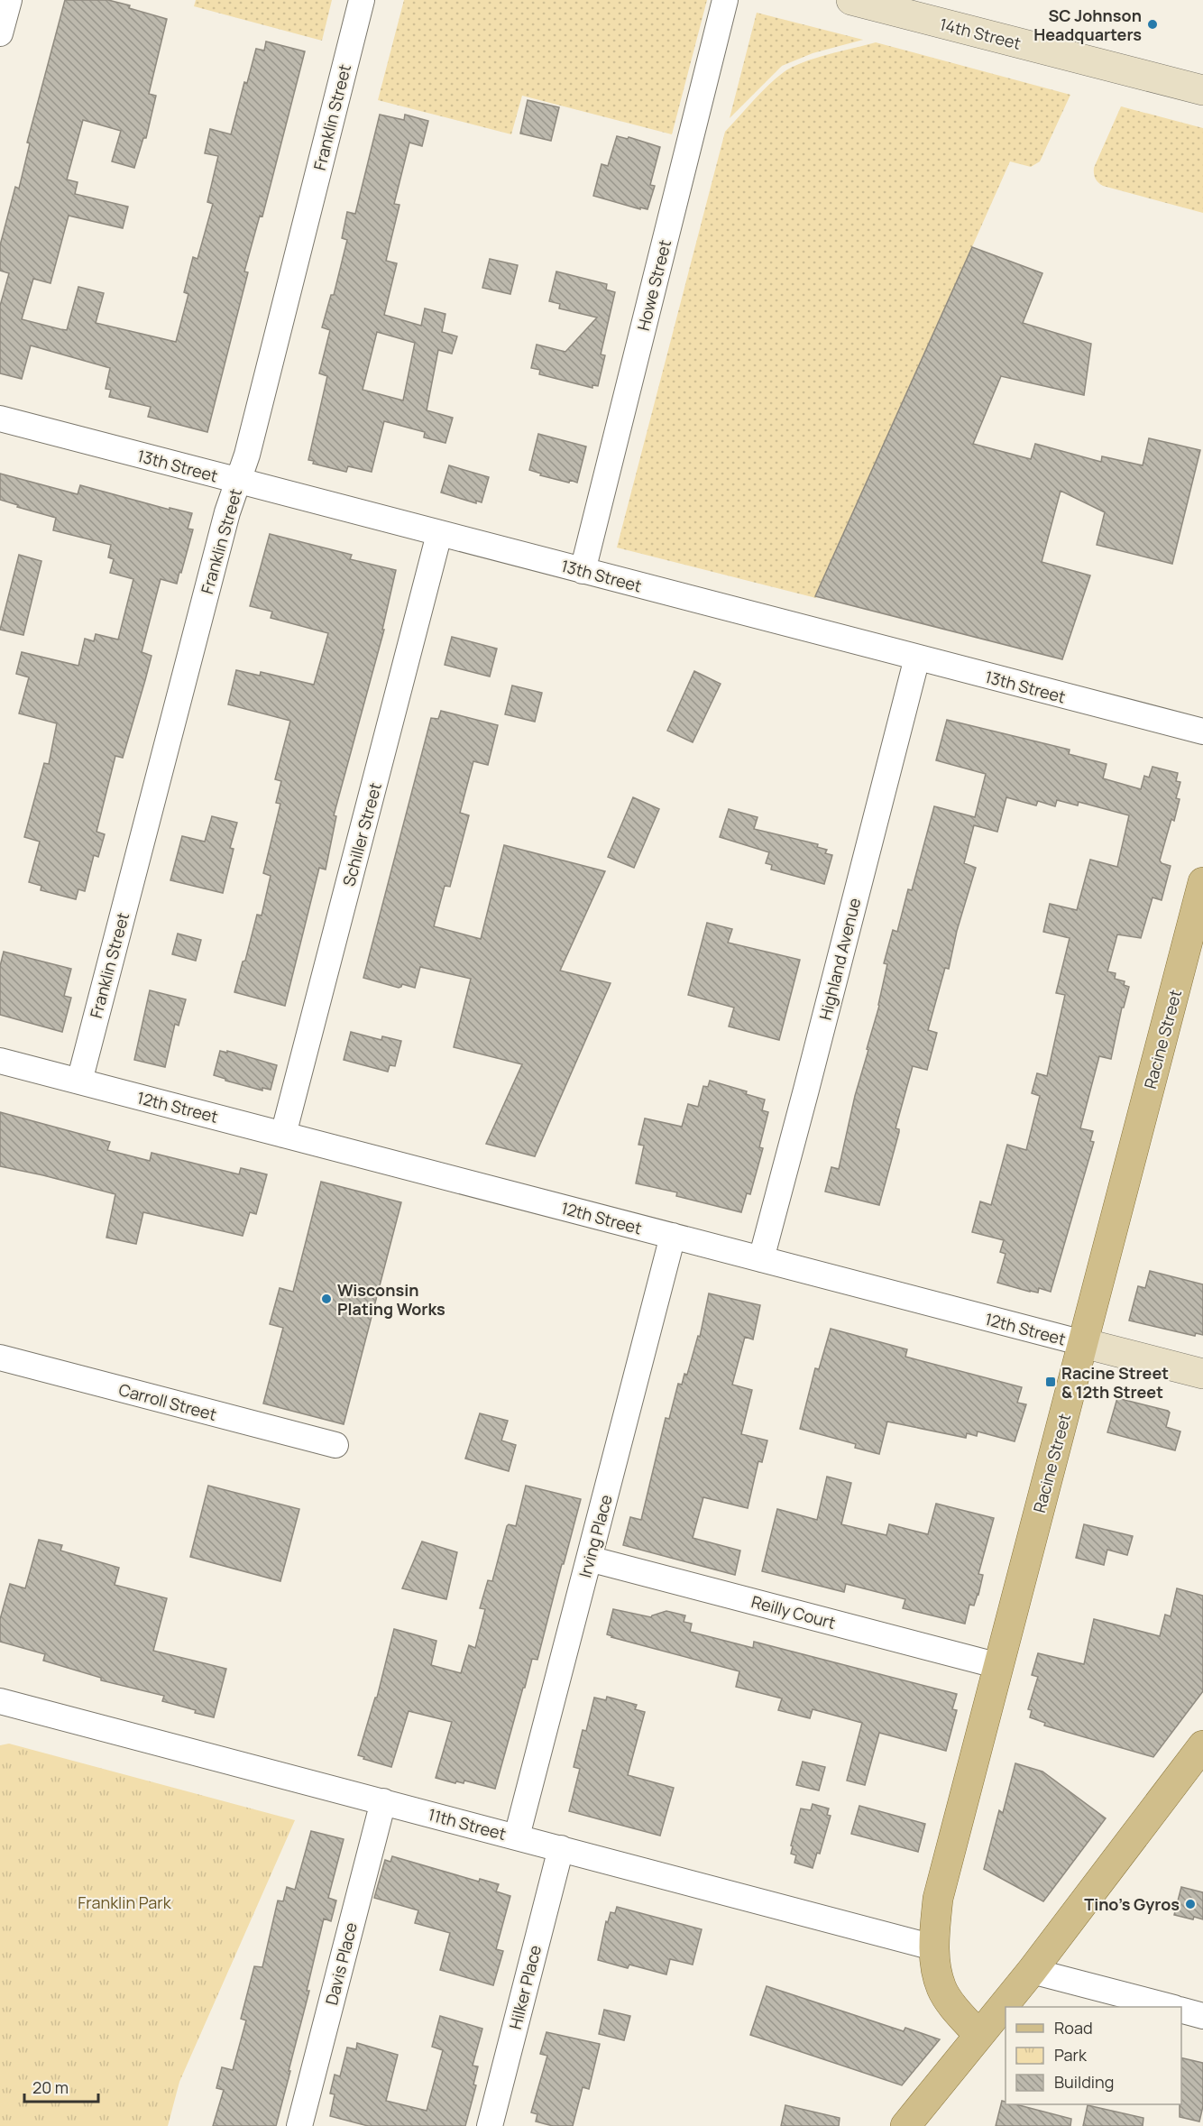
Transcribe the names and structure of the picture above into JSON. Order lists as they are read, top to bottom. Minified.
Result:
{"streets":{"main road":["14th Street","Racine Street","12th Street"],"street":["Franklin Street","Howe Street","13th Street","Schiller Street","Highland Avenue","Carroll Street","Irving Place","Reilly Court","11th Street","Davis Place","Hilker Place"]},"crossings":[["Franklin Street","13th Street"],["Franklin Street","12th Street"],["Howe Street","13th Street"],["13th Street","Schiller Street"],["13th Street","Highland Avenue"],["Schiller Street","12th Street"],["Highland Avenue","12th Street"],["Racine Street","12th Street"],["Racine Street","Reilly Court"],["Racine Street","11th Street"],["12th Street","Irving Place"],["Irving Place","Reilly Court"],["Irving Place","11th Street"],["11th Street","Davis Place"],["11th Street","Hilker Place"]],"parks":["Franklin Park"],"places":{"other":["SC Johnson Headquarters","Wisconsin Plating Works","Tino's Gyros"],"transit":["Racine Street & 12th Street"]},"legend":["Road","Park","Building"],"scale_bar":"20 m"}
